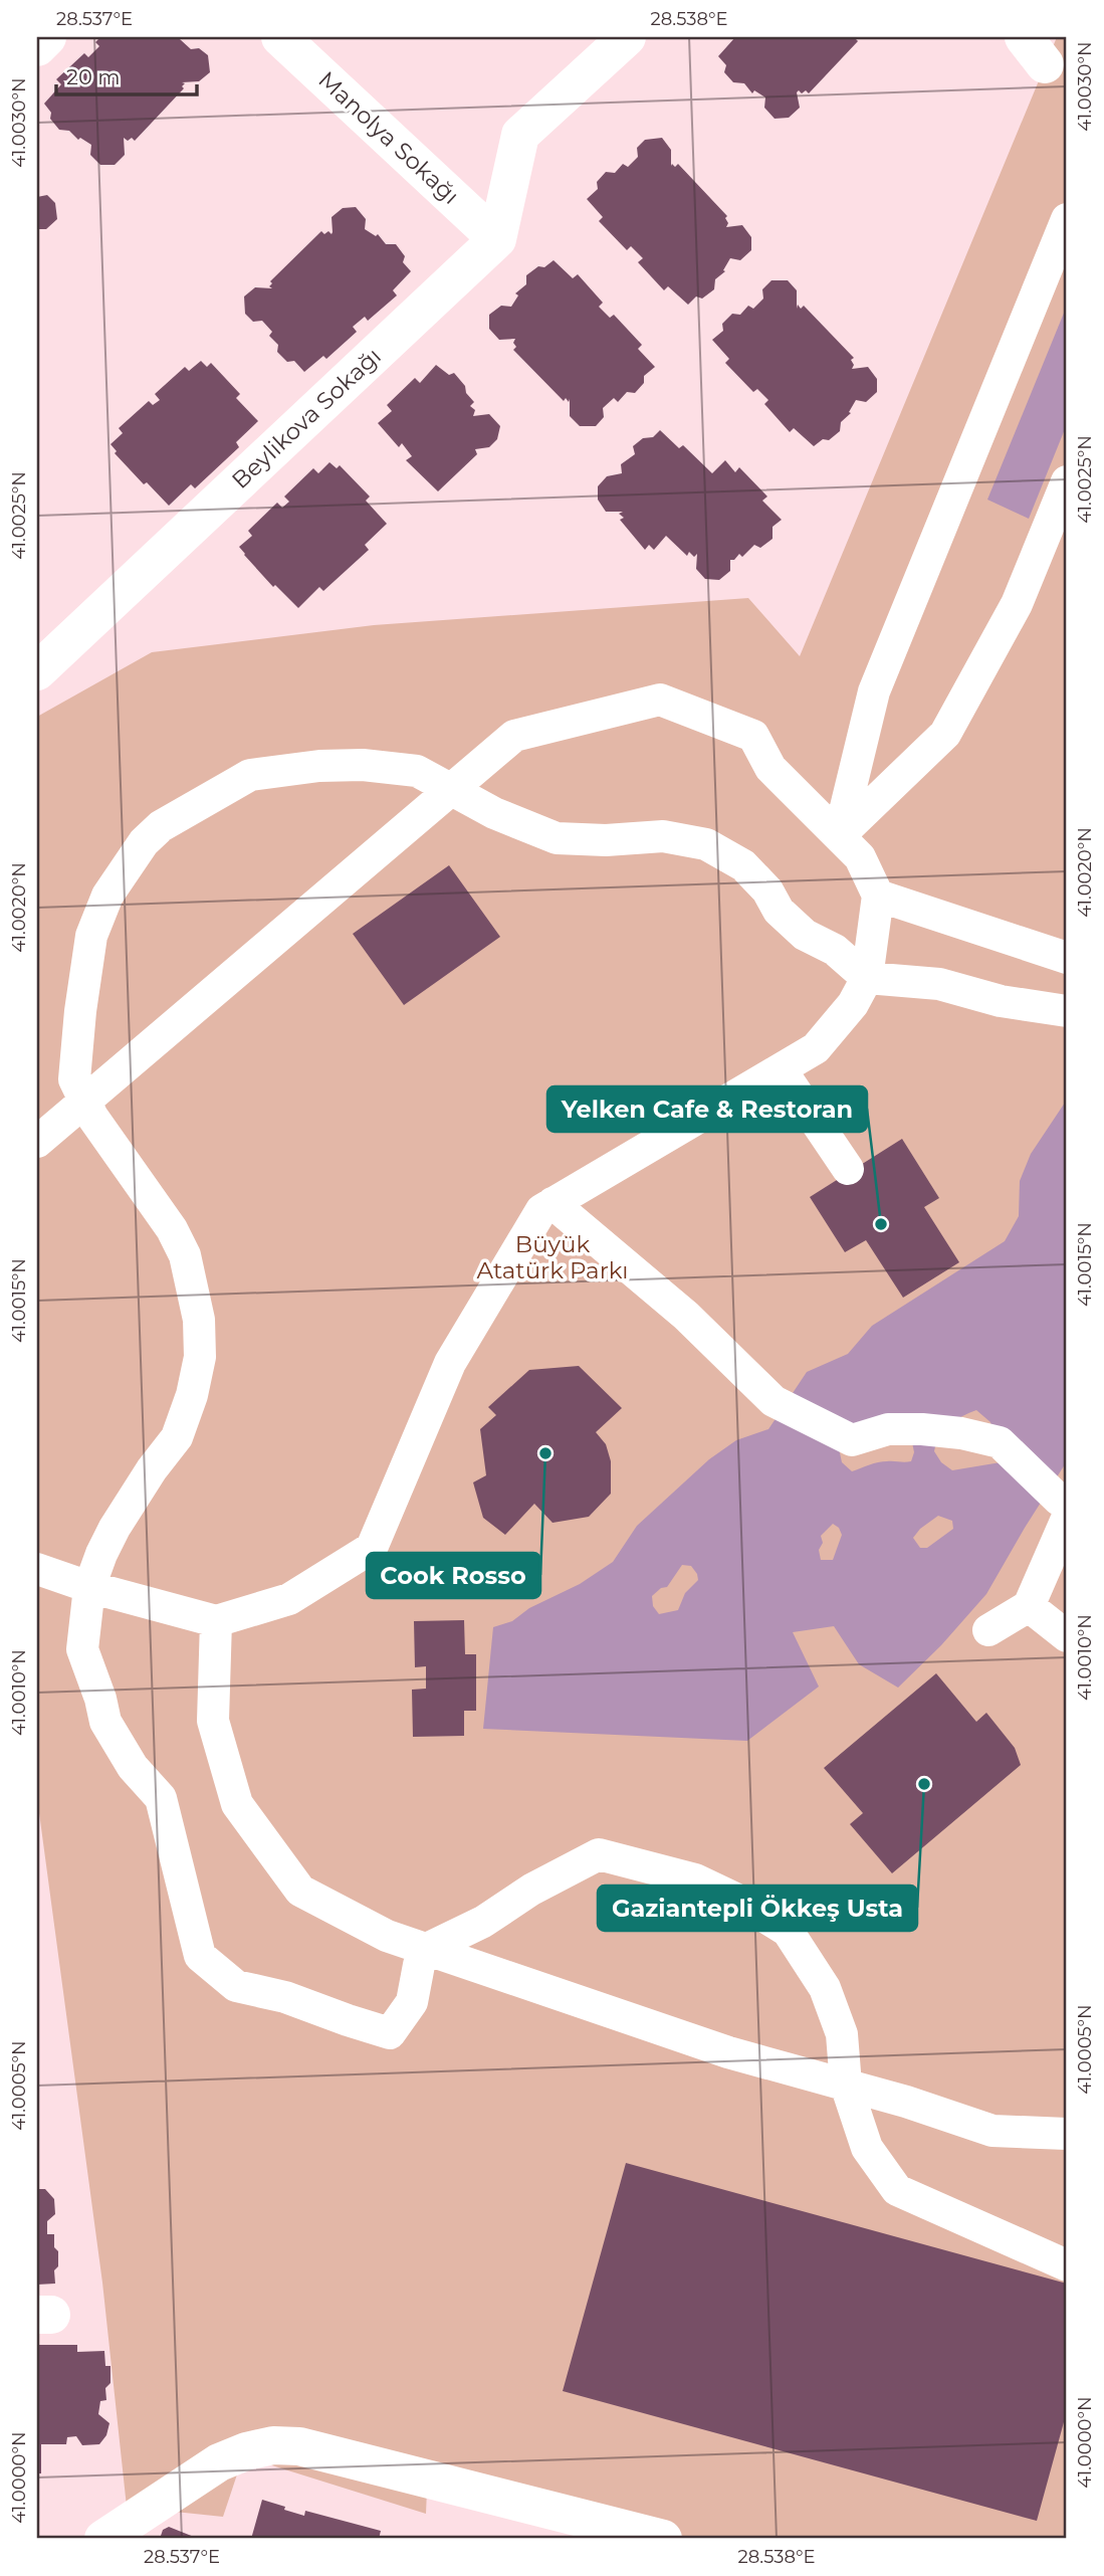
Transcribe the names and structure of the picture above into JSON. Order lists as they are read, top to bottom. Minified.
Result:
{"streets":{"street":["Manolya Sokağı","Beylikova Sokağı"]},"crossings":[["Manolya Sokağı","Beylikova Sokağı"]],"parks":["Büyük Atatürk Parkı"],"places":["Yelken Cafe & Restoran","Cook Rosso","Gaziantepli Ökkeş Usta"],"scale_bar":"20 m","coordinates":["28.537°E","28.538°E","41.0030°N","41.0025°N","41.0020°N","41.0015°N","41.0010°N","41.0005°N","41.0000°N"]}
